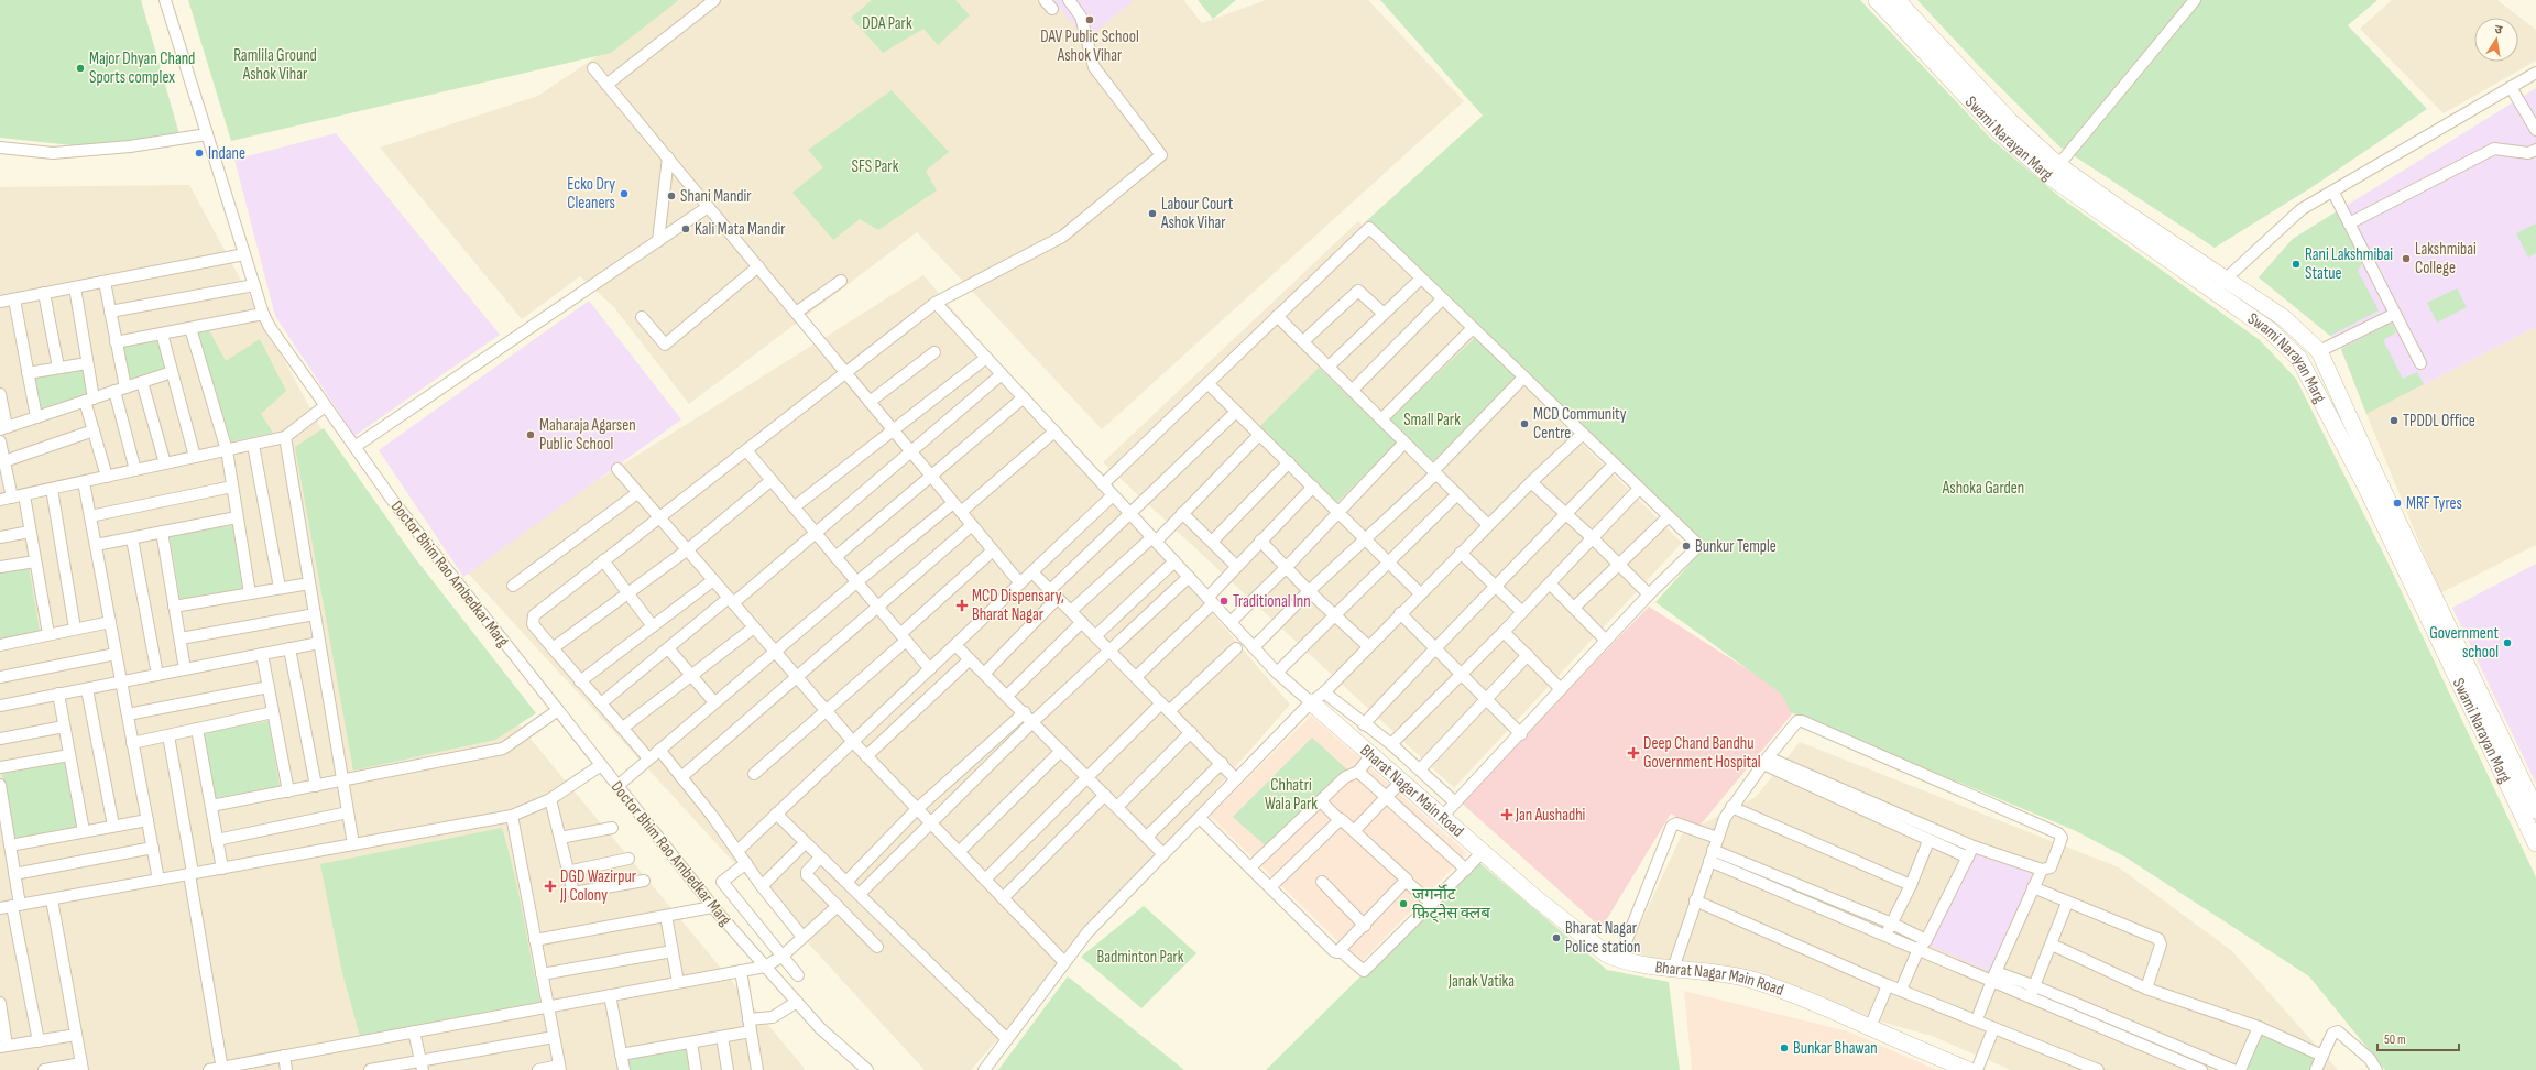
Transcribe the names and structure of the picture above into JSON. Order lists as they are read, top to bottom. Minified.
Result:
{"streets":{"main road":["Swami Narayan Marg","Bharat Nagar Main Road"],"street":["Doctor Bhim Rao Ambedkar Marg"]},"parks":["DDA Park","Ramlila Ground Ashok Vihar","SFS Park","Small Park","Ashoka Garden","Chhatri Wala Park","Badminton Park","Janak Vatika"],"places":{"other":["DAV Public School Ashok Vihar","Major Dhyan Chand Sports complex","Indane","Ecko Dry Cleaners","Shani Mandir","Labour Court Ashok Vihar","Kali Mata Mandir","Lakshmibai College","Rani Lakshmibai Statue","TPDDL Office","MCD Community Centre","Maharaja Agarsen Public School","MRF Tyres","Bunkur Temple","Traditional Inn","Government school","जगर्नॉट फ़िट्नेस क्लब","Bharat Nagar Police station","Bunkar Bhawan"],"health":["MCD Dispensary, Bharat Nagar","Deep Chand Bandhu Government Hospital","Jan Aushadhi","DGD Wazirpur JJ Colony"]},"scale_bar":"50 m","north":"top"}
